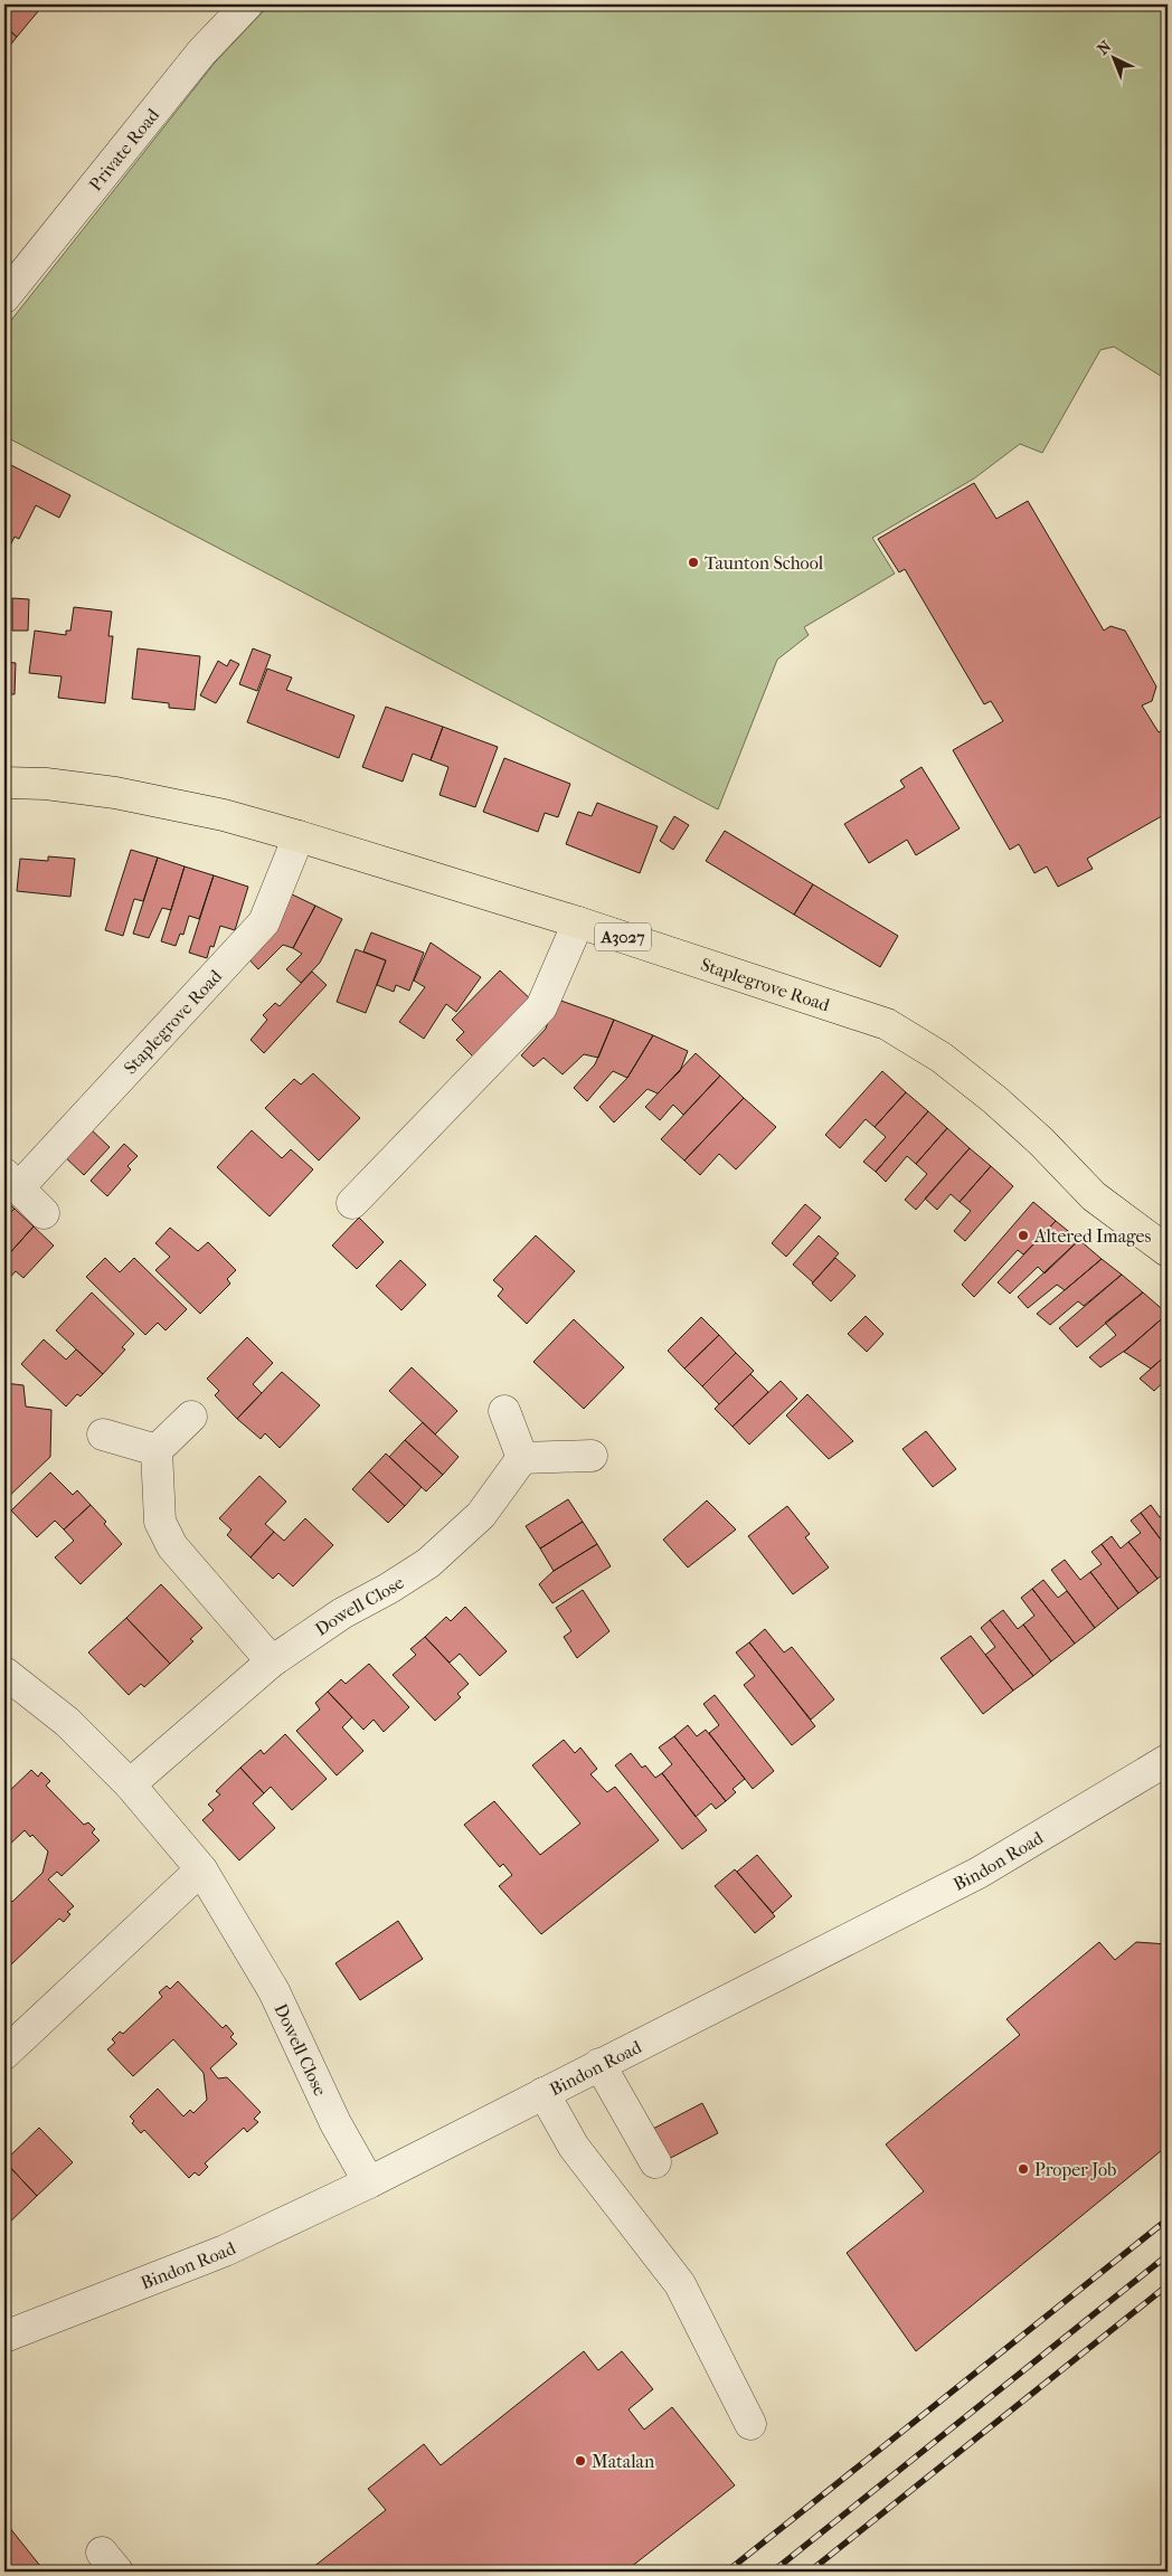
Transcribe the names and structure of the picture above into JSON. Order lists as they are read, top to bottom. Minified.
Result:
{"streets":{"main road":["A3027","Staplegrove Road"],"street":["Private Road","Dowell Close","Bindon Road"]},"crossings":[["Dowell Close","Bindon Road"]],"places":["Taunton School","Altered Images","Proper Job","Matalan"],"north":"top left"}
